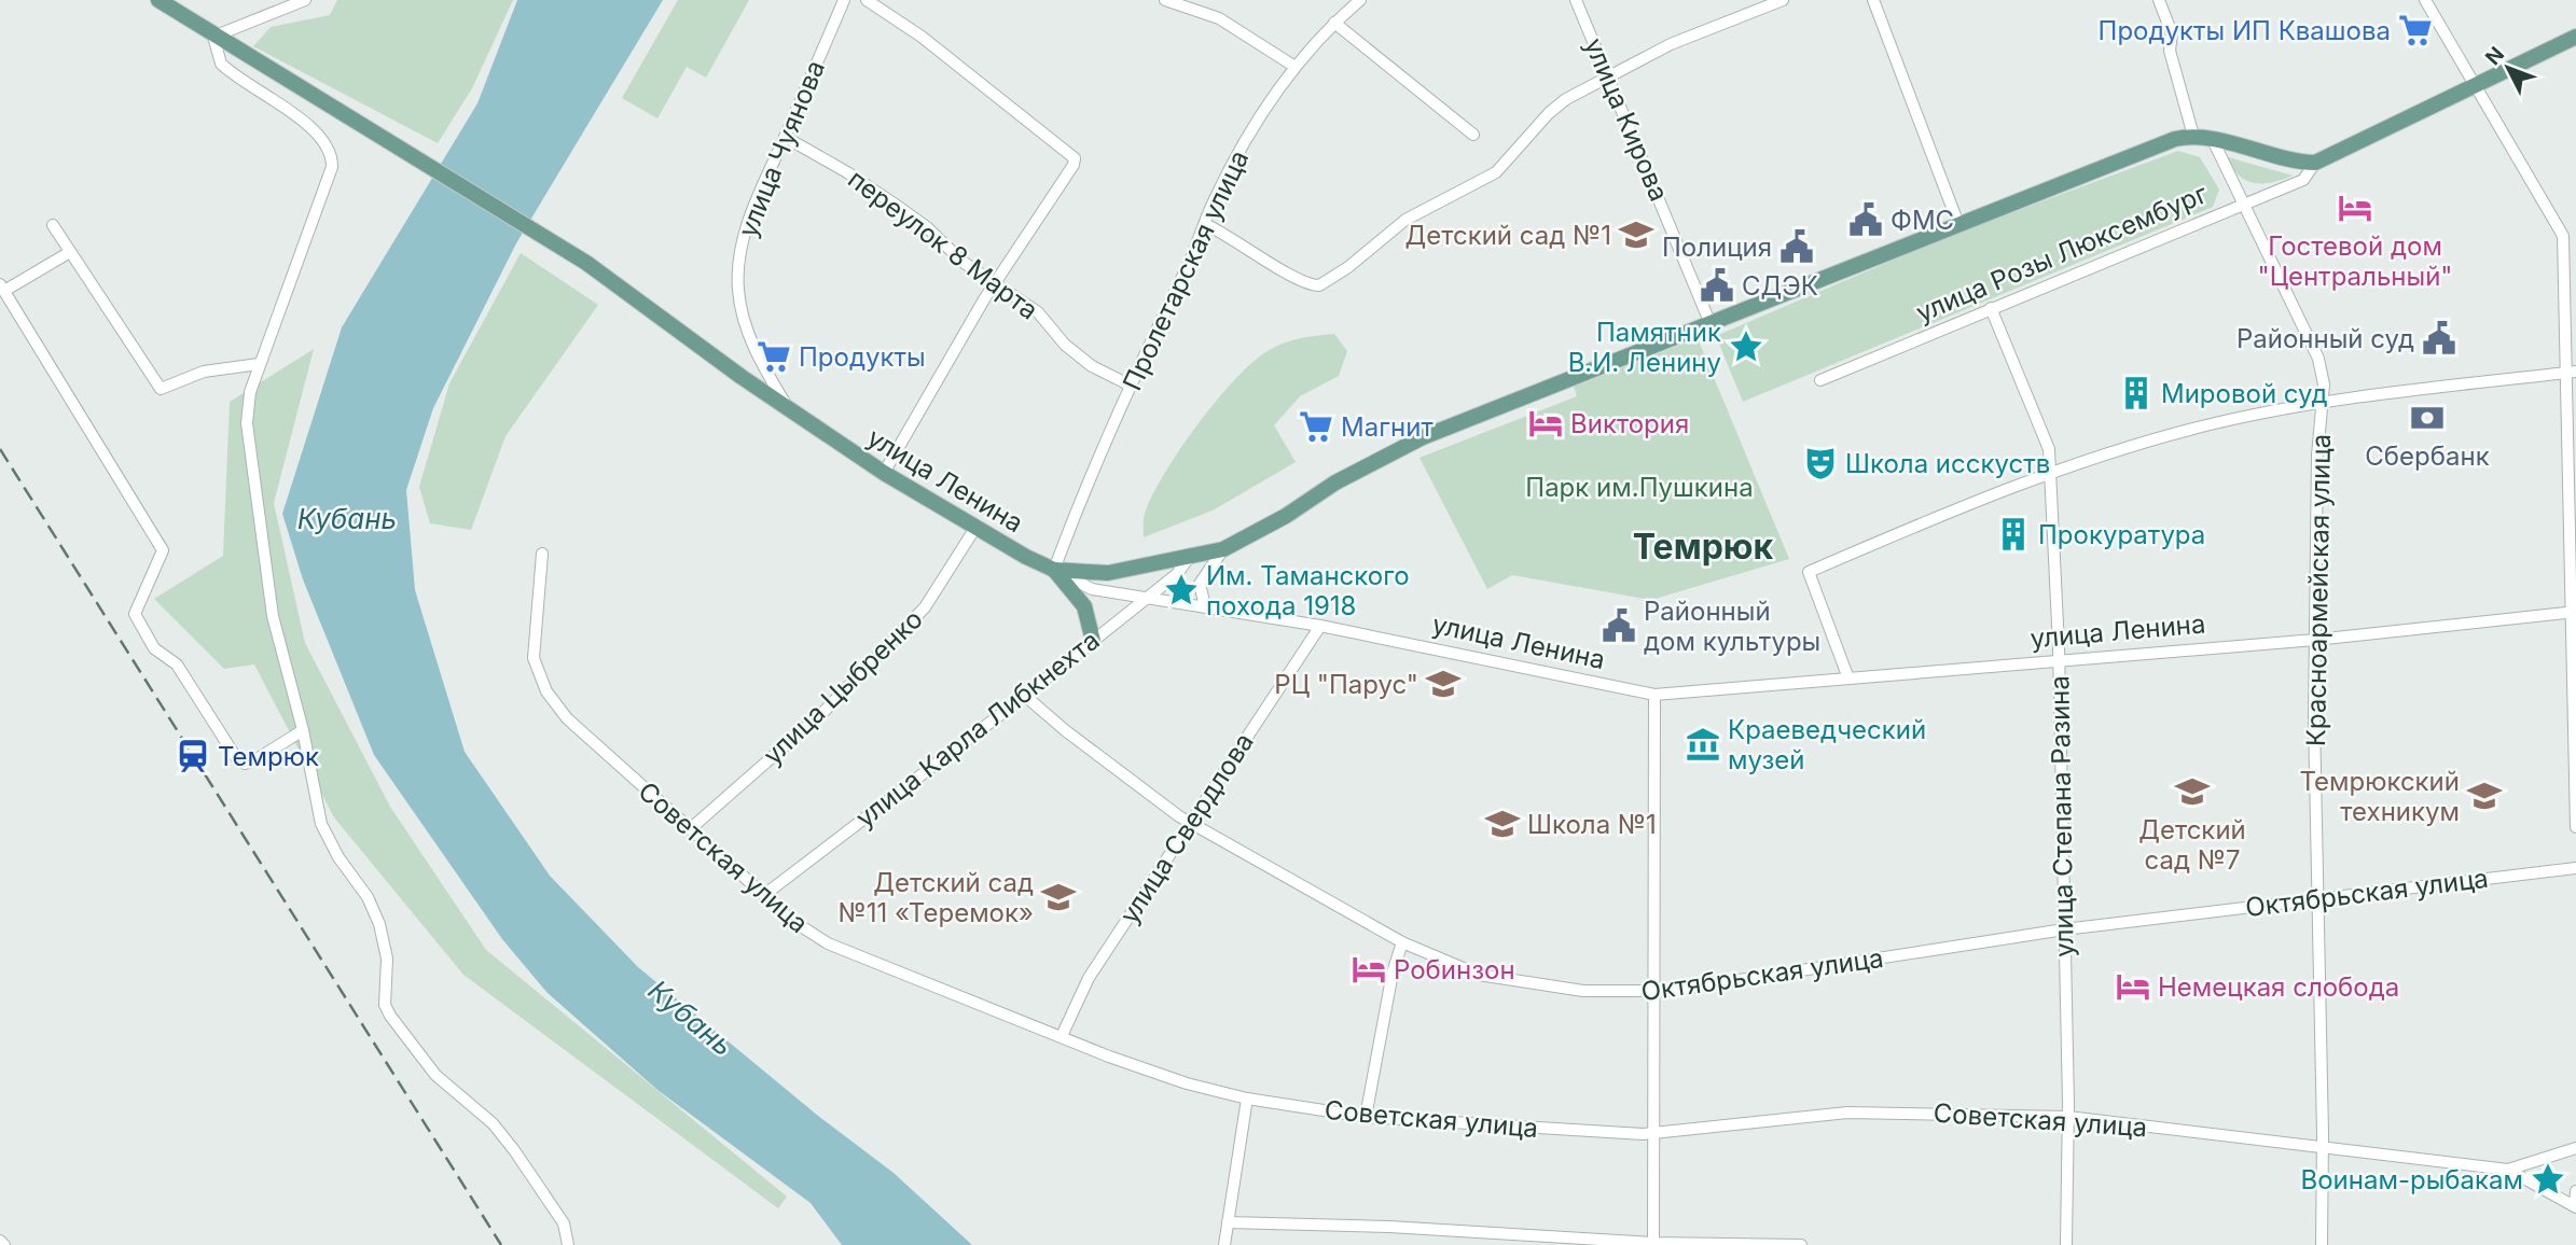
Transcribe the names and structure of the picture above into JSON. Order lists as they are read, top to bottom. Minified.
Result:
{"streets":{"main road":["улица Розы Люксембург","улица Ленина"],"street":["улица Кирова","улица Чуянова","переулок 8 Марта","Пролетарская улица","Красноармейская улица","улица Цыбренко","улица Карла Либкнехта","улица Степана Разина","улица Свердлова","Советская улица","Октябрьская улица"]},"crossings":[["улица Кирова","улица Розы Люксембург"],["улица Чуянова","переулок 8 Марта"],["улица Чуянова","улица Ленина"],["переулок 8 Марта","Пролетарская улица"],["улица Розы Люксембург","Пролетарская улица"],["улица Розы Люксембург","улица Ленина"],["улица Розы Люксембург","Красноармейская улица"],["улица Розы Люксембург","улица Карла Либкнехта"],["улица Розы Люксембург","улица Степана Разина"],["Пролетарская улица","улица Ленина"],["улица Ленина","Красноармейская улица"],["улица Ленина","улица Цыбренко"],["улица Ленина","улица Карла Либкнехта"],["улица Ленина","улица Степана Разина"],["улица Ленина","улица Свердлова"],["Красноармейская улица","Советская улица"],["Красноармейская улица","Октябрьская улица"],["улица Цыбренко","Советская улица"],["улица Карла Либкнехта","Советская улица"],["улица Карла Либкнехта","Октябрьская улица"],["улица Степана Разина","Советская улица"],["улица Степана Разина","Октябрьская улица"],["улица Свердлова","Советская улица"],["улица Свердлова","Октябрьская улица"]],"districts":["Темрюк"],"water":["Кубань"],"parks":["Парк им.Пушкина"],"places":{"supermarket":["Продукты ИП Квашова","Продукты","Магнит"],"hotel":["Гостевой дом \"Центральный\"","Виктория","Робинзон","Немецкая слобода"],"public building":["ФМС","Полиция","СДЭК","Районный суд","Районный дом культуры"],"school or university":["Детский сад №1","РЦ \"Парус\"","Детский сад №7","Темрюкский техникум","Школа №1","Детский сад №11 «Теремок»"],"place":["Памятник В.И. Ленину","Им. Таманского похода 1918","Воинам-рыбакам"],"building":["Мировой суд","Прокуратура"],"bank":["Сбербанк"],"theatre":["Школа исскуств"],"museum":["Краеведческий музей"],"station":["Темрюк"]},"north":"top left"}
